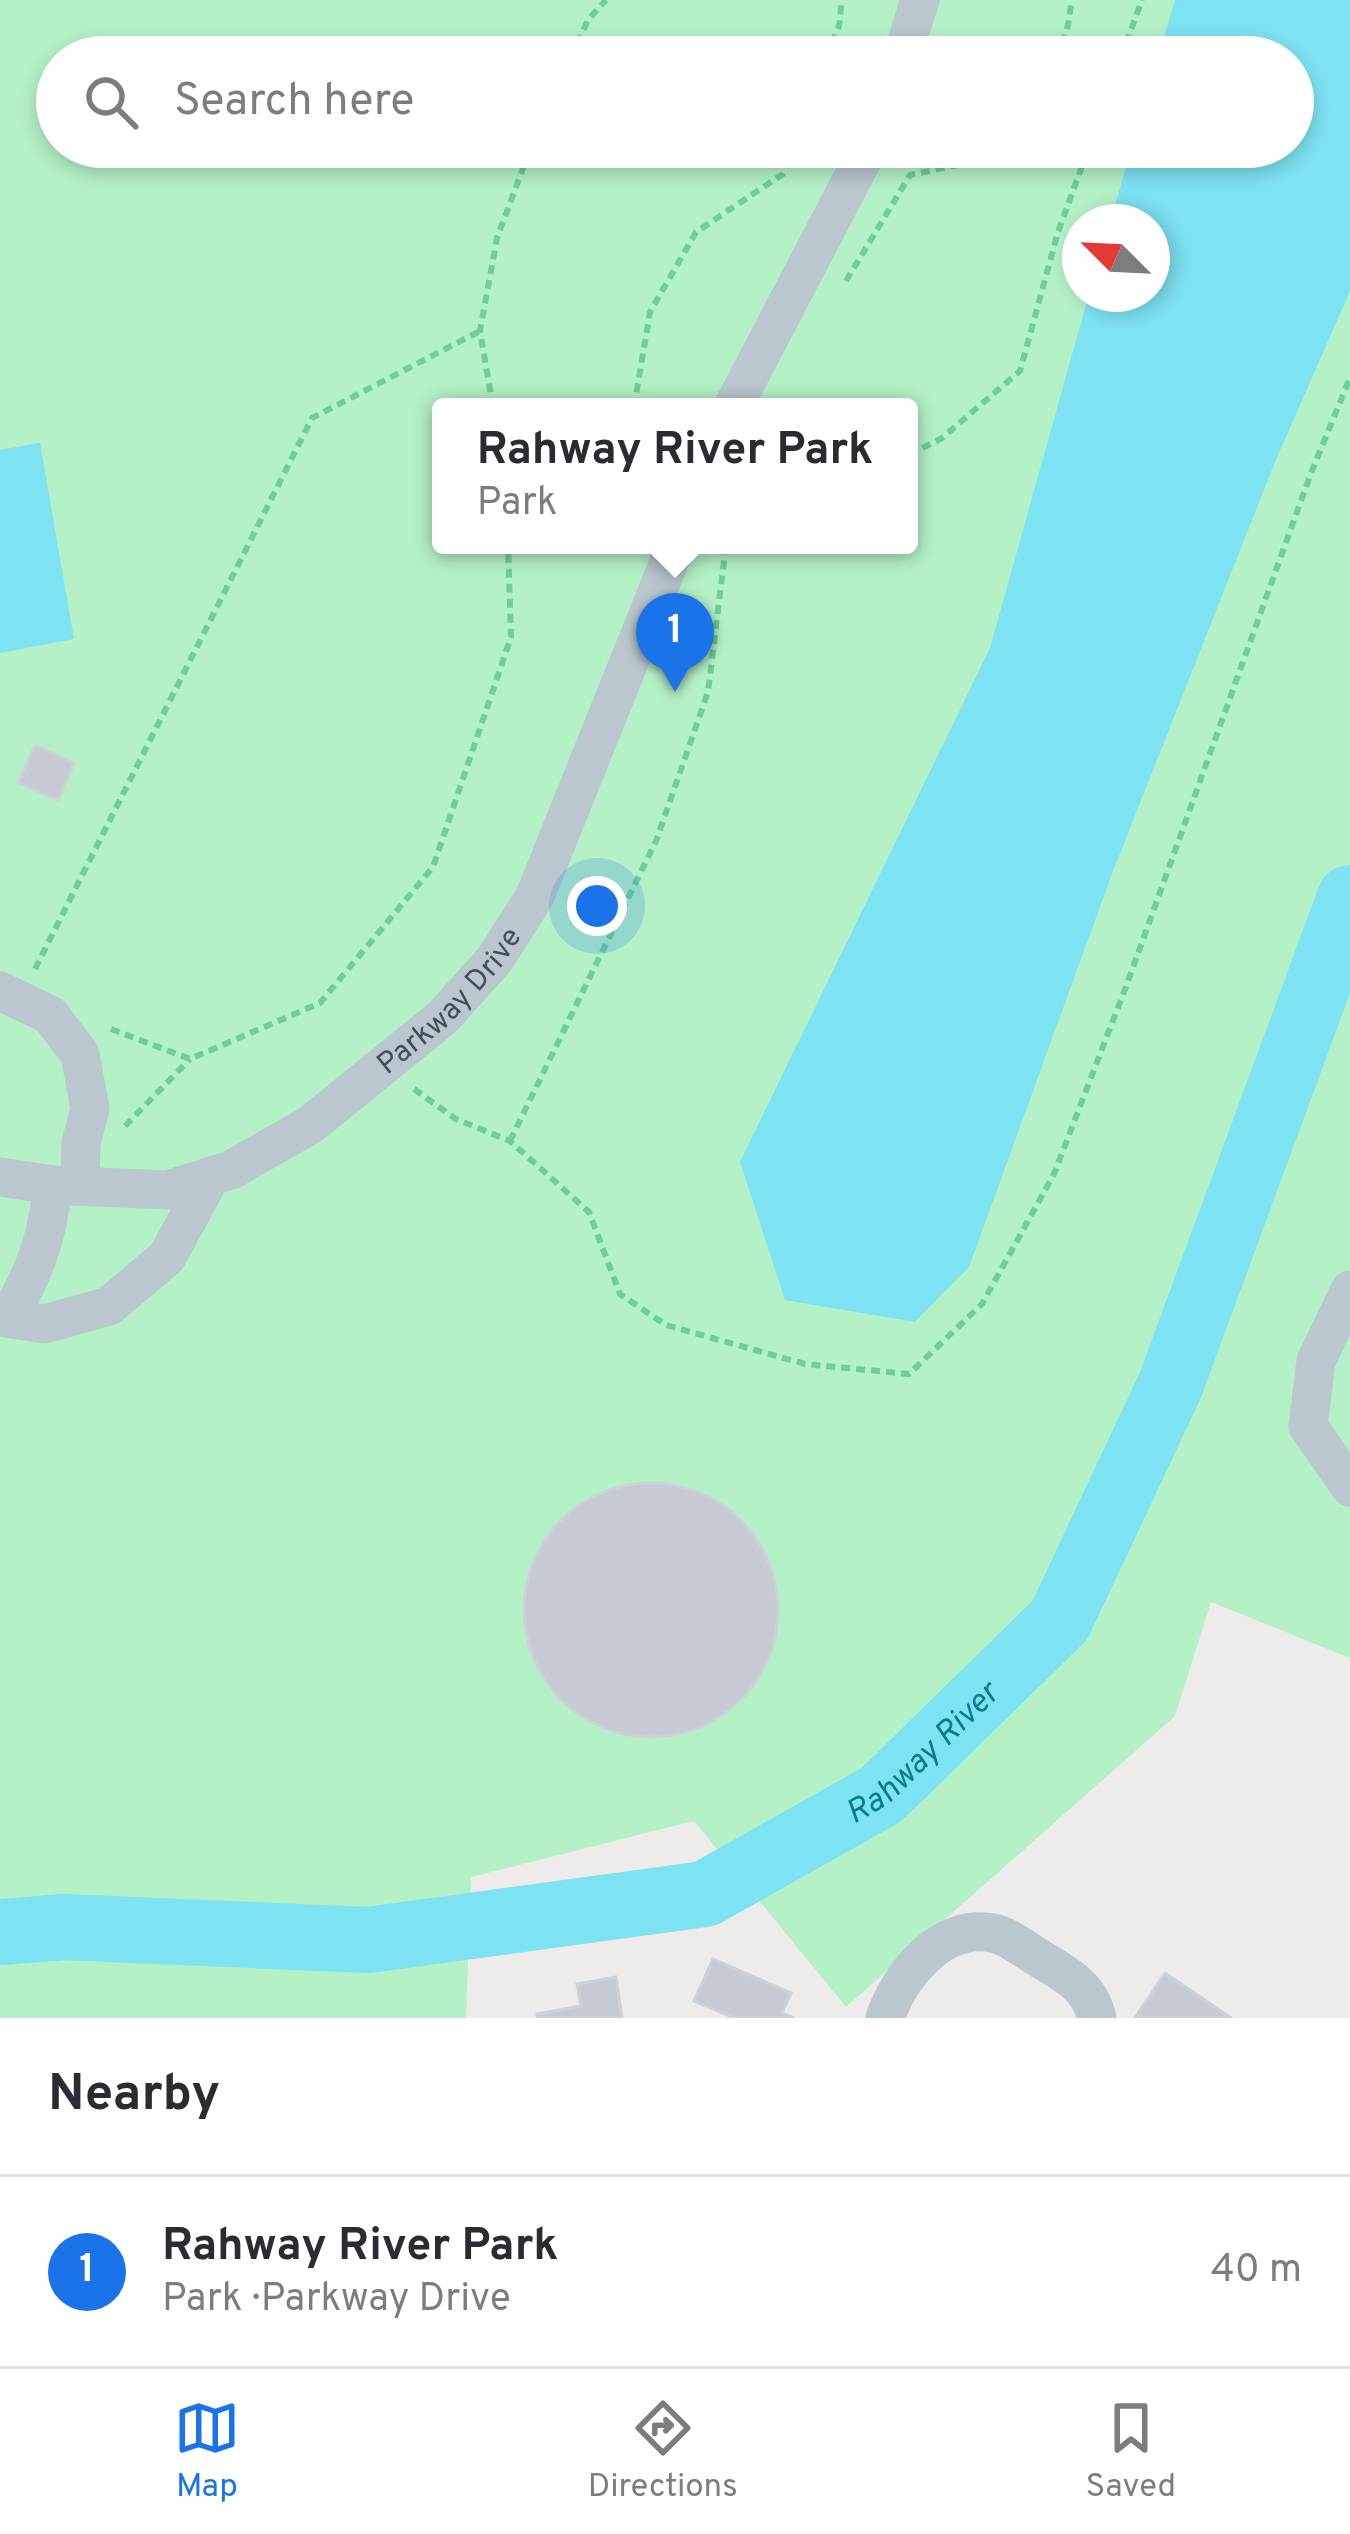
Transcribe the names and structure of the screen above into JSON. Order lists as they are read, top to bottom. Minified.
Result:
{"streets":{"street":["Parkway Drive"]},"water":["Rahway River"],"north":"top left","page":{"search":"Search here","popup":["Rahway River Park","Park"],"pins":"1","heading":"Nearby","list":[{"mark":"1","name":"Rahway River Park","note":"Park · Parkway Drive","value":"40 m"}],"nav":["Map","Directions","Saved"]}}
